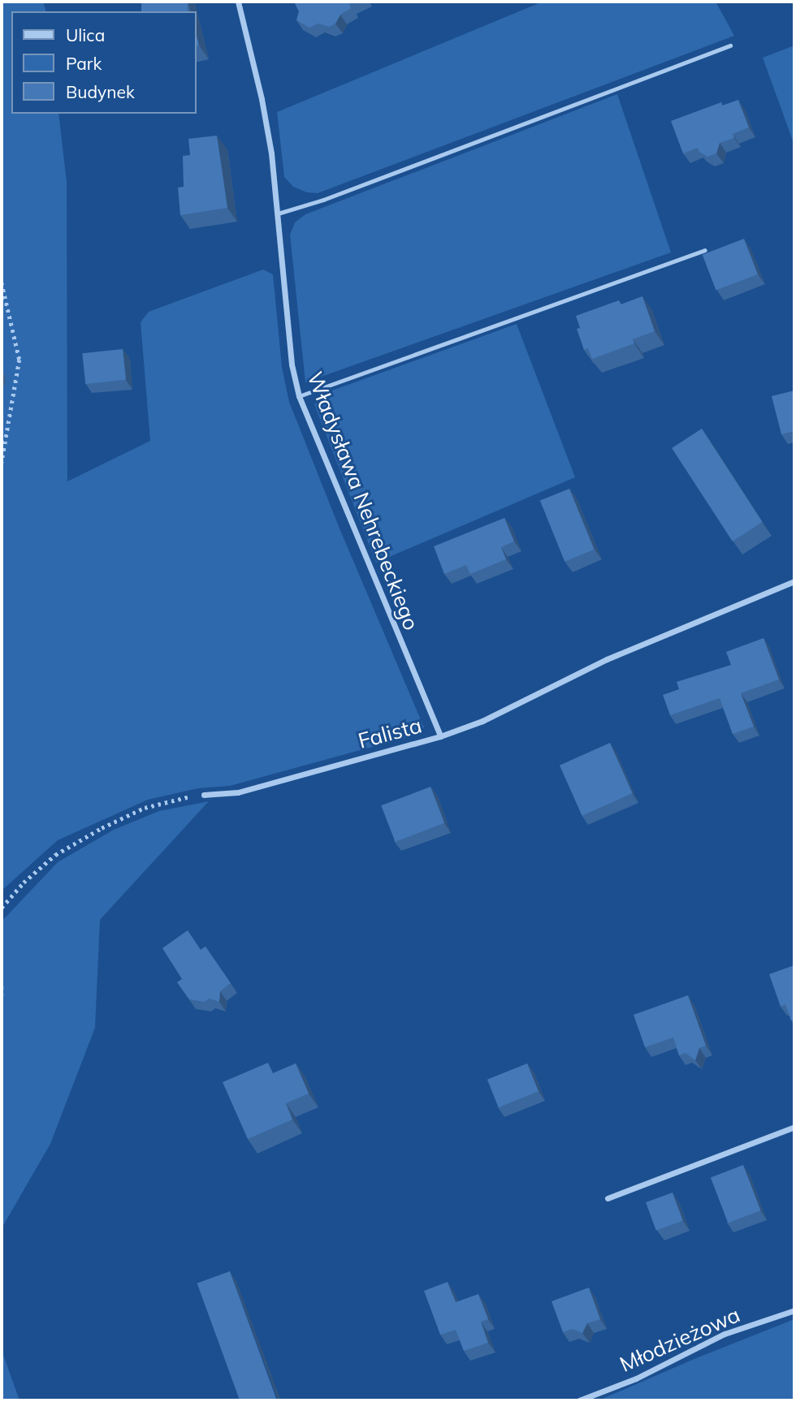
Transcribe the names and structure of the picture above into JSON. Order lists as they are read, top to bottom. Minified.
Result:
{"streets":{"street":["Władysława Nehrebeckiego","Falista","Młodzieżowa"]},"crossings":[["Władysława Nehrebeckiego","Falista"]],"legend":["Ulica","Park","Budynek"]}
